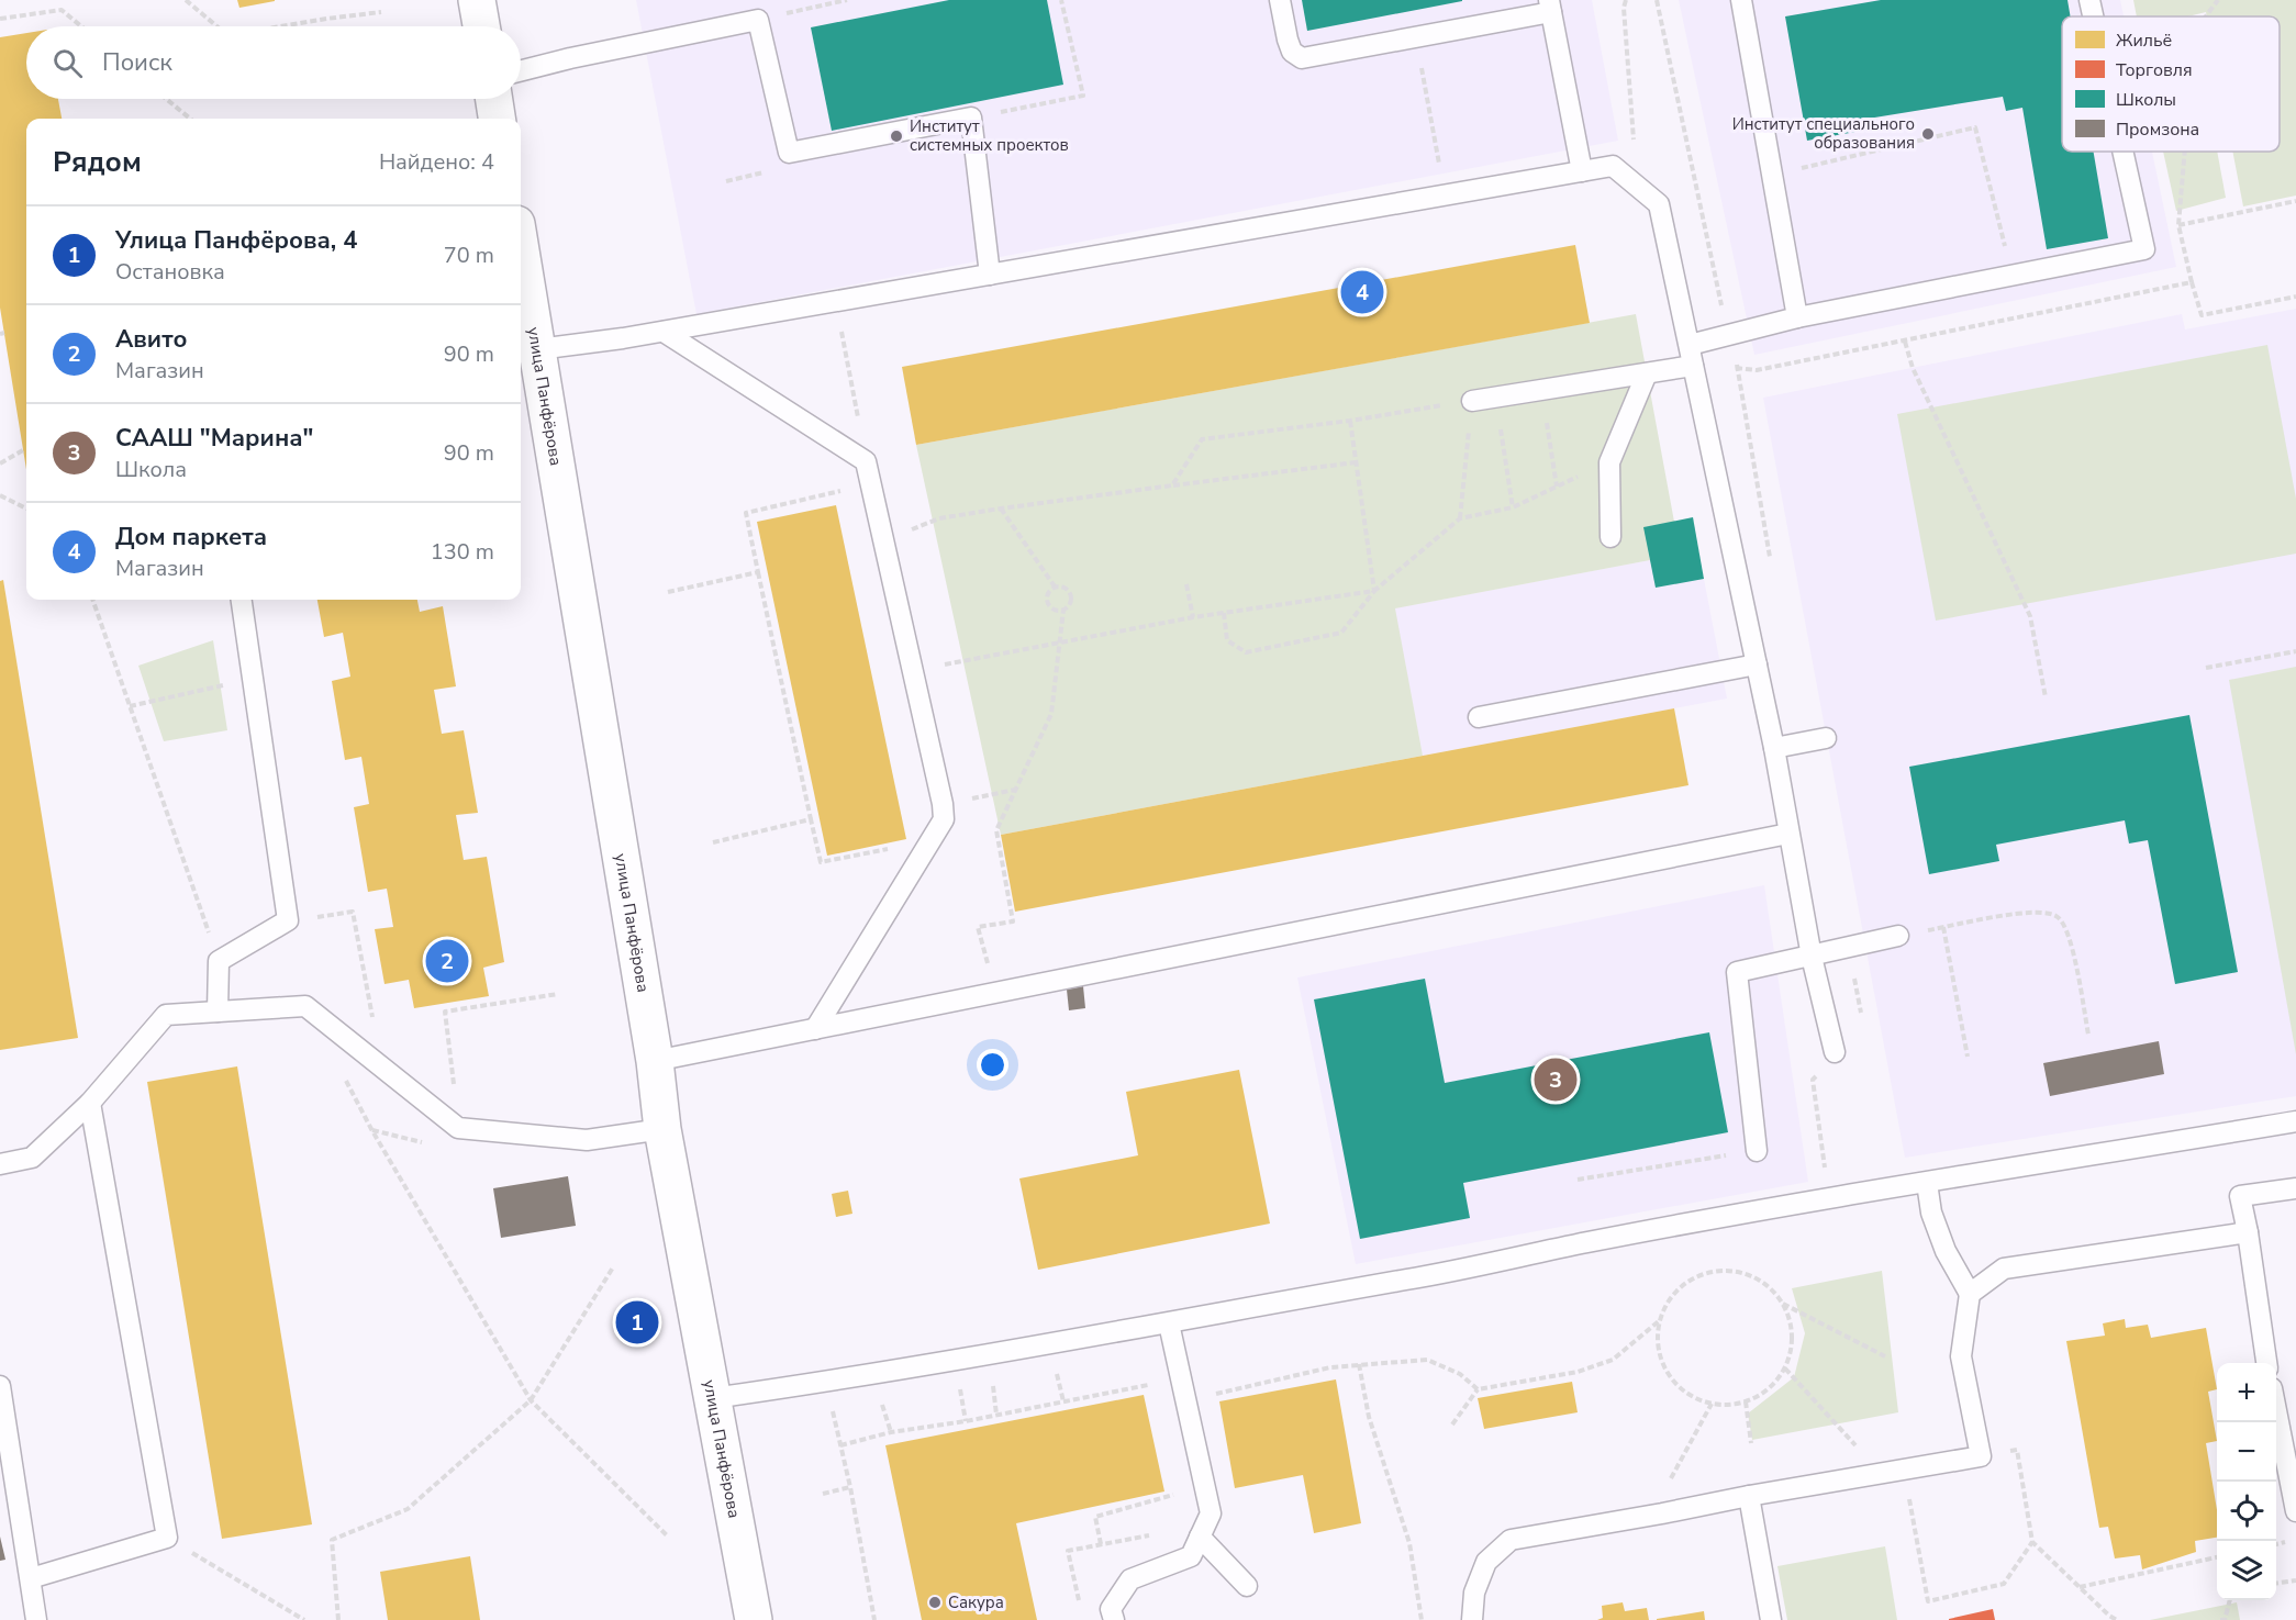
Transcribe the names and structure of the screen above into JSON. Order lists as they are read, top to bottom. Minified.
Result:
{"streets":{"street":["улица Панфёрова"]},"places":["Институт специального образования","Институт системных проектов","Сакура"],"legend":["Жильё","Торговля","Школы","Промзона"],"page":{"search":"Поиск","heading":["Рядом","Найдено: 4"],"list":[{"mark":"1","name":"Улица Панфёрова, 4","note":"Остановка","value":"70 m"},{"mark":"2","name":"Авито","note":"Магазин","value":"90 m"},{"mark":"3","name":"СААШ \"Марина\"","note":"Школа","value":"90 m"},{"mark":"4","name":"Дом паркета","note":"Магазин","value":"130 m"}],"pins":["4","2","3","1"],"map_buttons":["+","−"]}}
